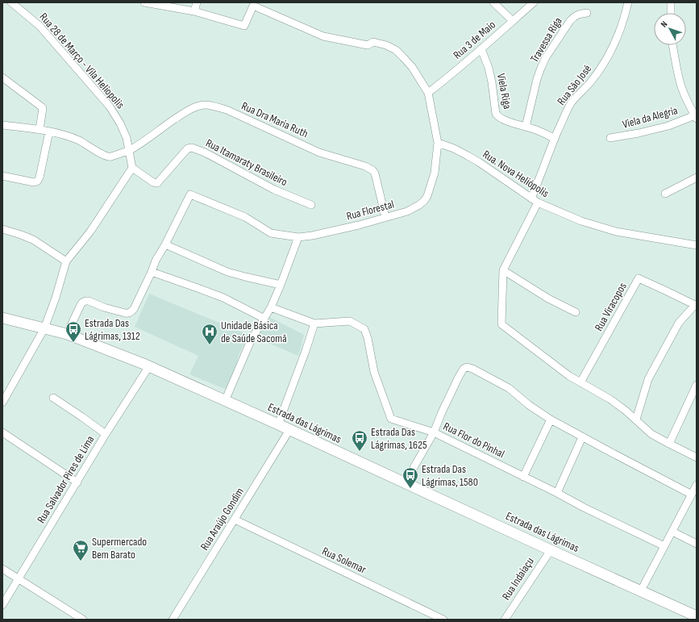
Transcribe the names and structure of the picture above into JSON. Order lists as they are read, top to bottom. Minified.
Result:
{"streets":{"main road":["Estrada das Lágrimas"],"street":["Rua 3 de Maio","Travessa Riga","Rua 28 de Março - Vila Heliopolis","Rua São José","Viela Riga","Viela da Alegria","Rua Dra Maria Ruth","Rua Itamaraty Brasileiro","Rua. Nova Heliópolis","Rua Florestal","Rua Viracopos","Rua Flor do Pinhal","Rua Salvador Pires de Lima","Rua Araújo Gondim","Rua Solemar","Rua Indaiaçu"]},"crossings":[["Rua 3 de Maio","Viela Riga"],["Rua 3 de Maio","Rua Florestal"],["Travessa Riga","Viela Riga"],["Rua 28 de Março - Vila Heliopolis","Rua Dra Maria Ruth"],["Rua 28 de Março - Vila Heliopolis","Rua Itamaraty Brasileiro"],["Rua São José","Viela Riga"],["Rua São José","Rua. Nova Heliópolis"],["Rua Dra Maria Ruth","Rua Florestal"],["Rua. Nova Heliópolis","Rua Florestal"],["Estrada das Lágrimas","Rua Salvador Pires de Lima"],["Estrada das Lágrimas","Rua Araújo Gondim"],["Estrada das Lágrimas","Rua Indaiaçu"],["Rua Araújo Gondim","Rua Solemar"]],"places":{"bus stop":["Estrada Das Lágrimas, 1312","Estrada Das Lágrimas, 1625","Estrada Das Lágrimas, 1580"],"hospital":["Unidade Básica de Saúde Sacomã"],"supermarket":["Supermercado Bem Barato"]},"north":"top left"}
